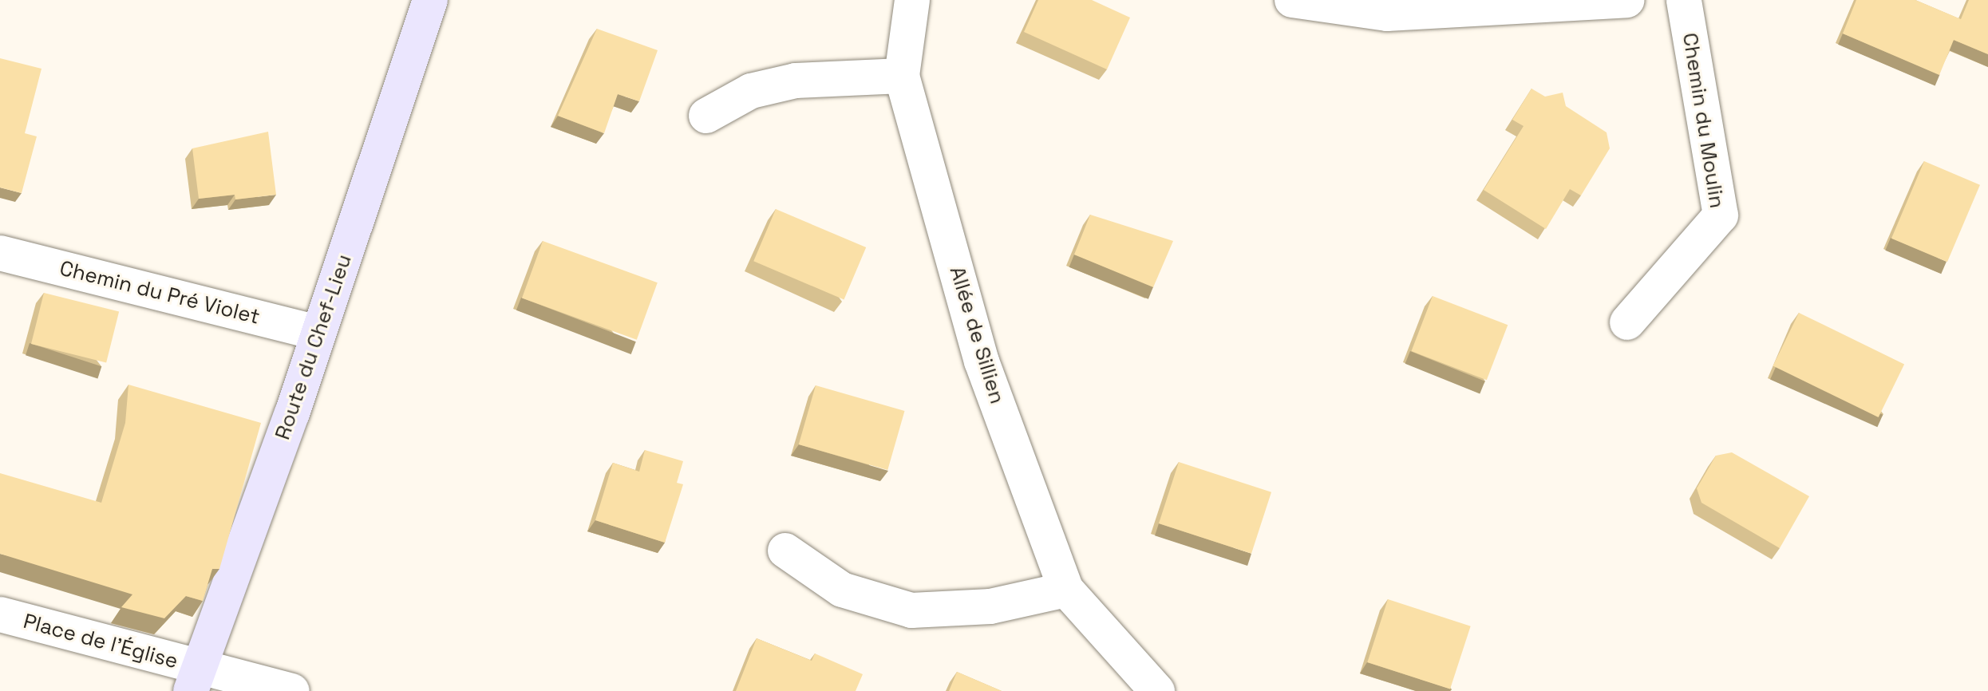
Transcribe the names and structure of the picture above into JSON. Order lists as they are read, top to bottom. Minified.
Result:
{"streets":{"main road":["Route du Chef-Lieu"],"street":["Chemin du Moulin","Chemin du Pré Violet","Allée de Sillien","Place de l'Église"]},"crossings":[["Chemin du Pré Violet","Route du Chef-Lieu"],["Route du Chef-Lieu","Place de l'Église"]]}
